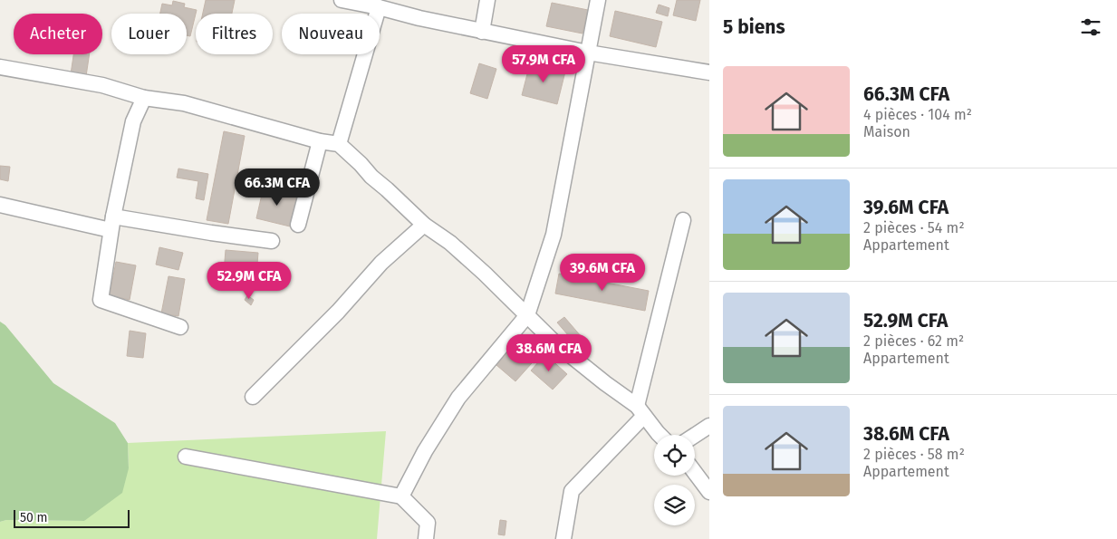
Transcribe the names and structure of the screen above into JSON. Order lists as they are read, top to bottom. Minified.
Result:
{"scale_bar":"50 m","page":{"heading":"5 biens","chip":["Acheter","Louer","Filtres","Nouveau"],"price":["57.9M CFA","66.3M CFA","39.6M CFA","52.9M CFA","38.6M CFA"],"list":[{"name":"66.3M CFA","note":"4 pièces · 104 m² · Maison"},{"name":"39.6M CFA","note":"2 pièces · 54 m² · Appartement"},{"name":"52.9M CFA","note":"2 pièces · 62 m² · Appartement"},{"name":"38.6M CFA","note":"2 pièces · 58 m² · Appartement"}],"scale":"50 m"}}
